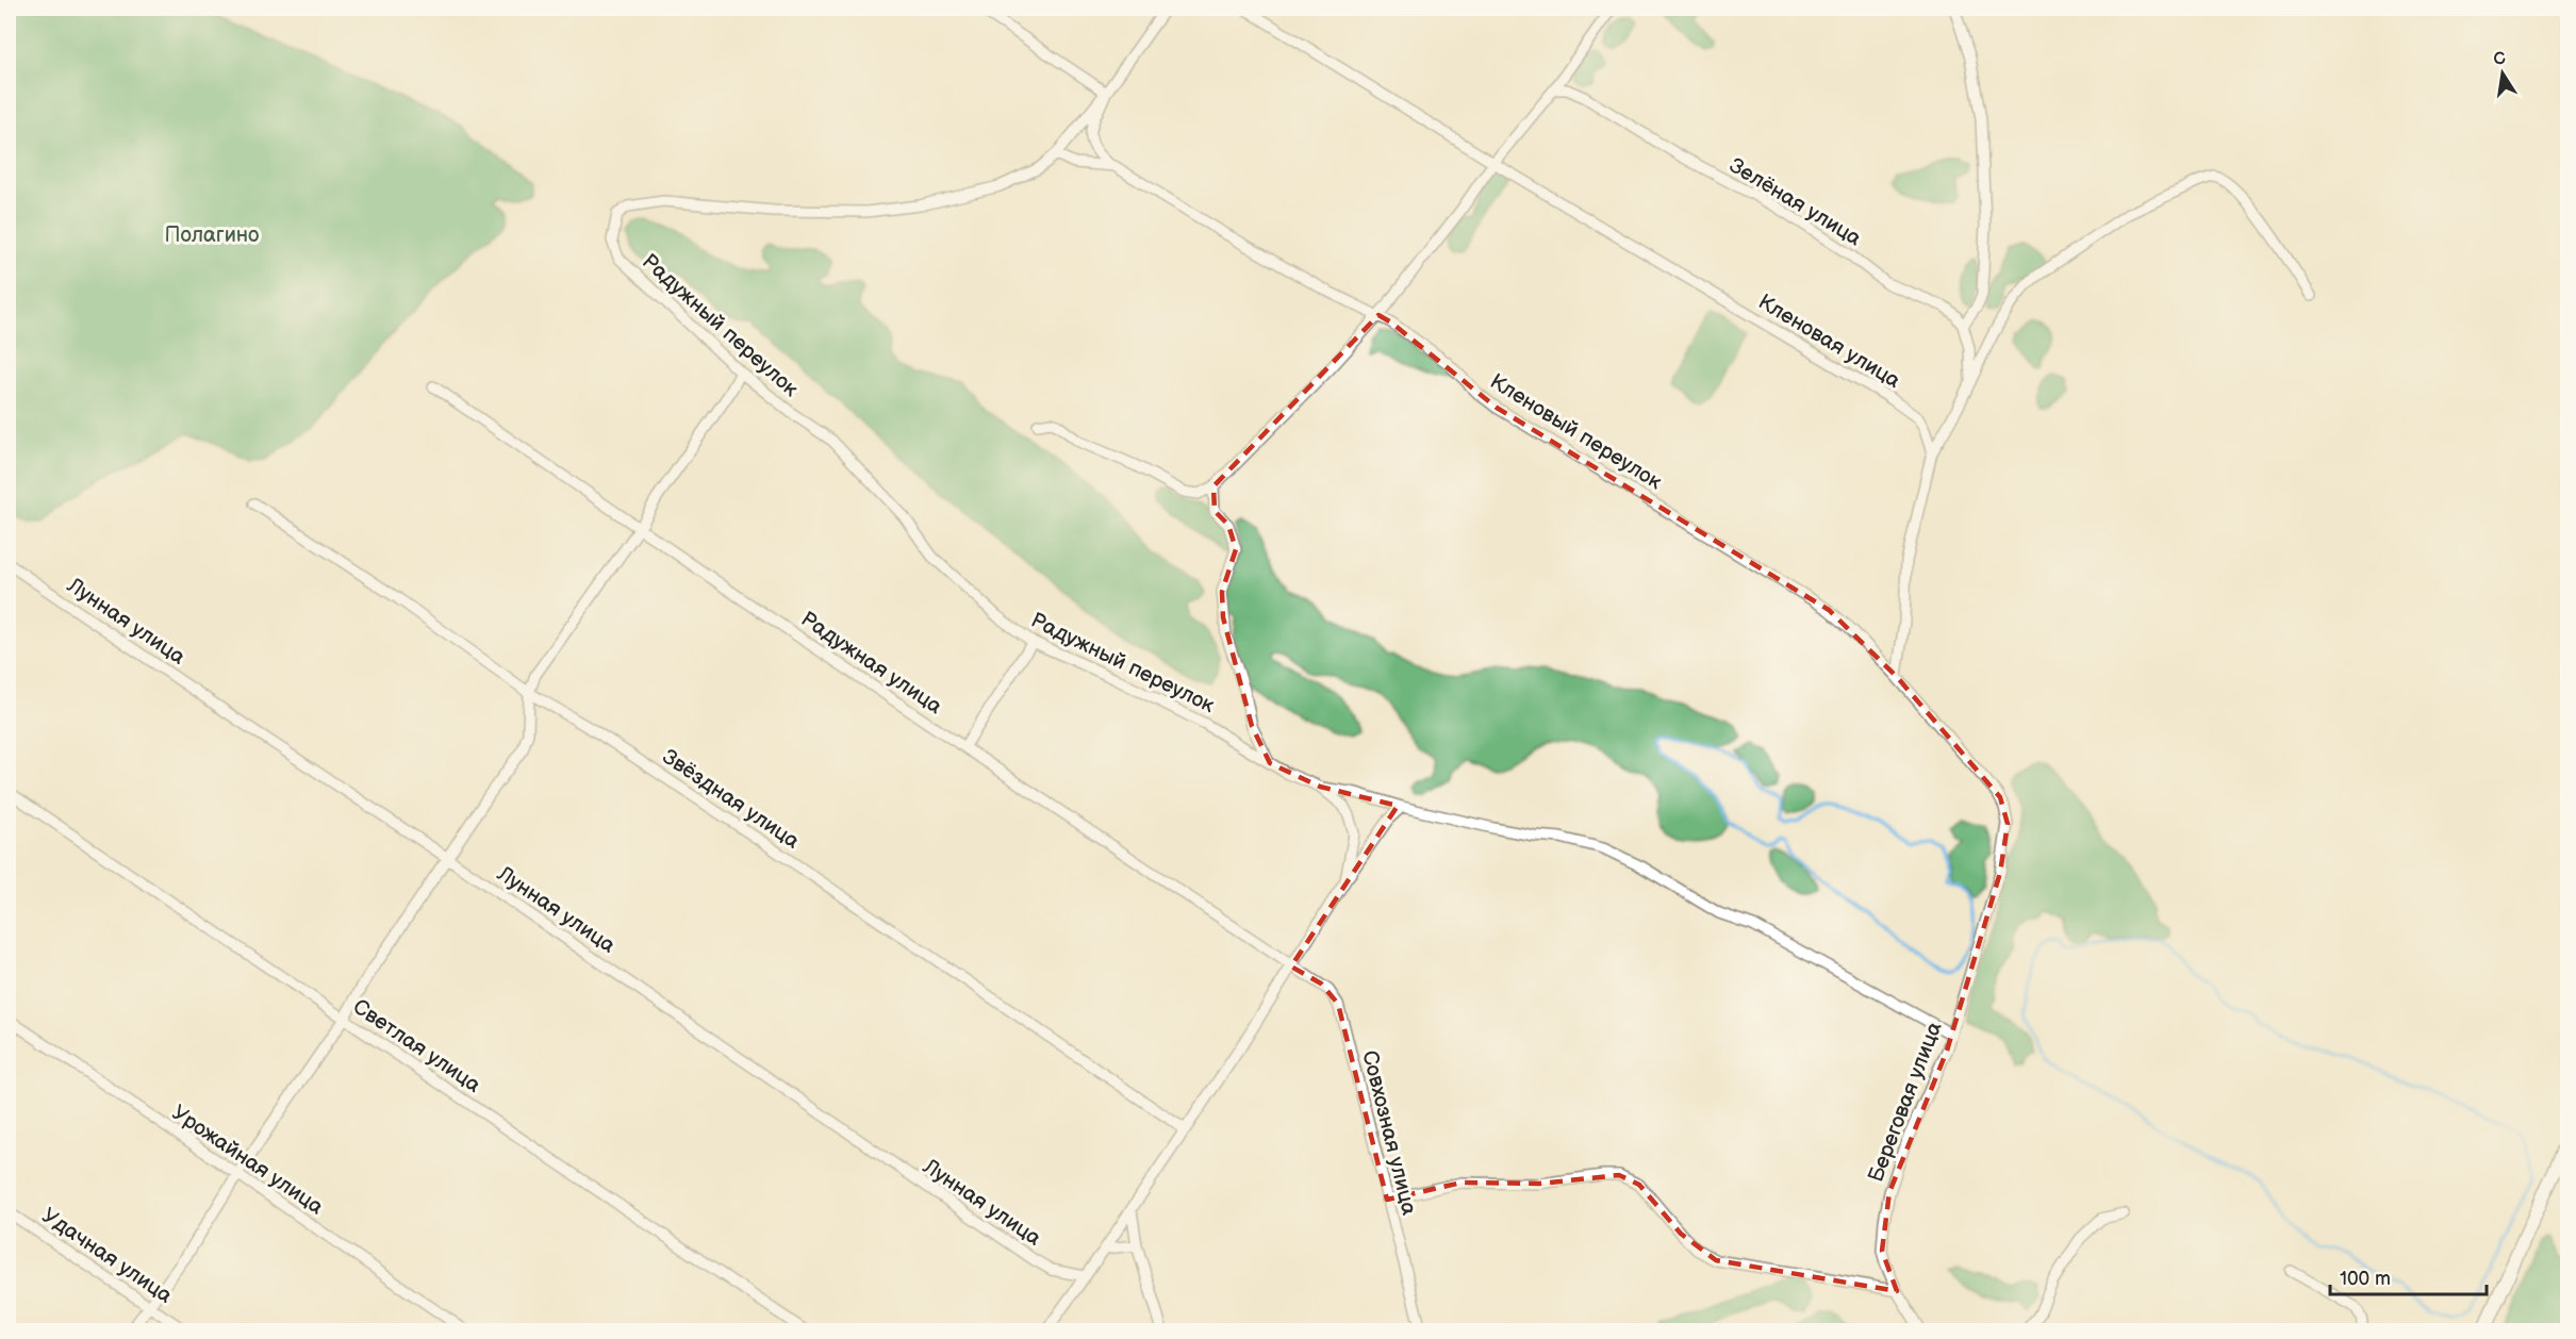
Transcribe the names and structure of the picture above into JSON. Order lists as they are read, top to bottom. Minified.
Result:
{"streets":{"street":["Зелёная улица","Радужный переулок","Кленовая улица","Кленовый переулок","Лунная улица","Радужная улица","Звёздная улица","Светлая улица","Береговая улица","Совхозная улица","Урожайная улица","Удачная улица"]},"crossings":[["Радужный переулок","Кленовый переулок"],["Радужный переулок","Лунная улица"],["Радужный переулок","Радужная улица"],["Радужный переулок","Звёздная улица"],["Радужный переулок","Совхозная улица"],["Кленовый переулок","Береговая улица"],["Радужная улица","Совхозная улица"]],"parks":["Полагино"],"scale_bar":"100 m","north":"top"}
